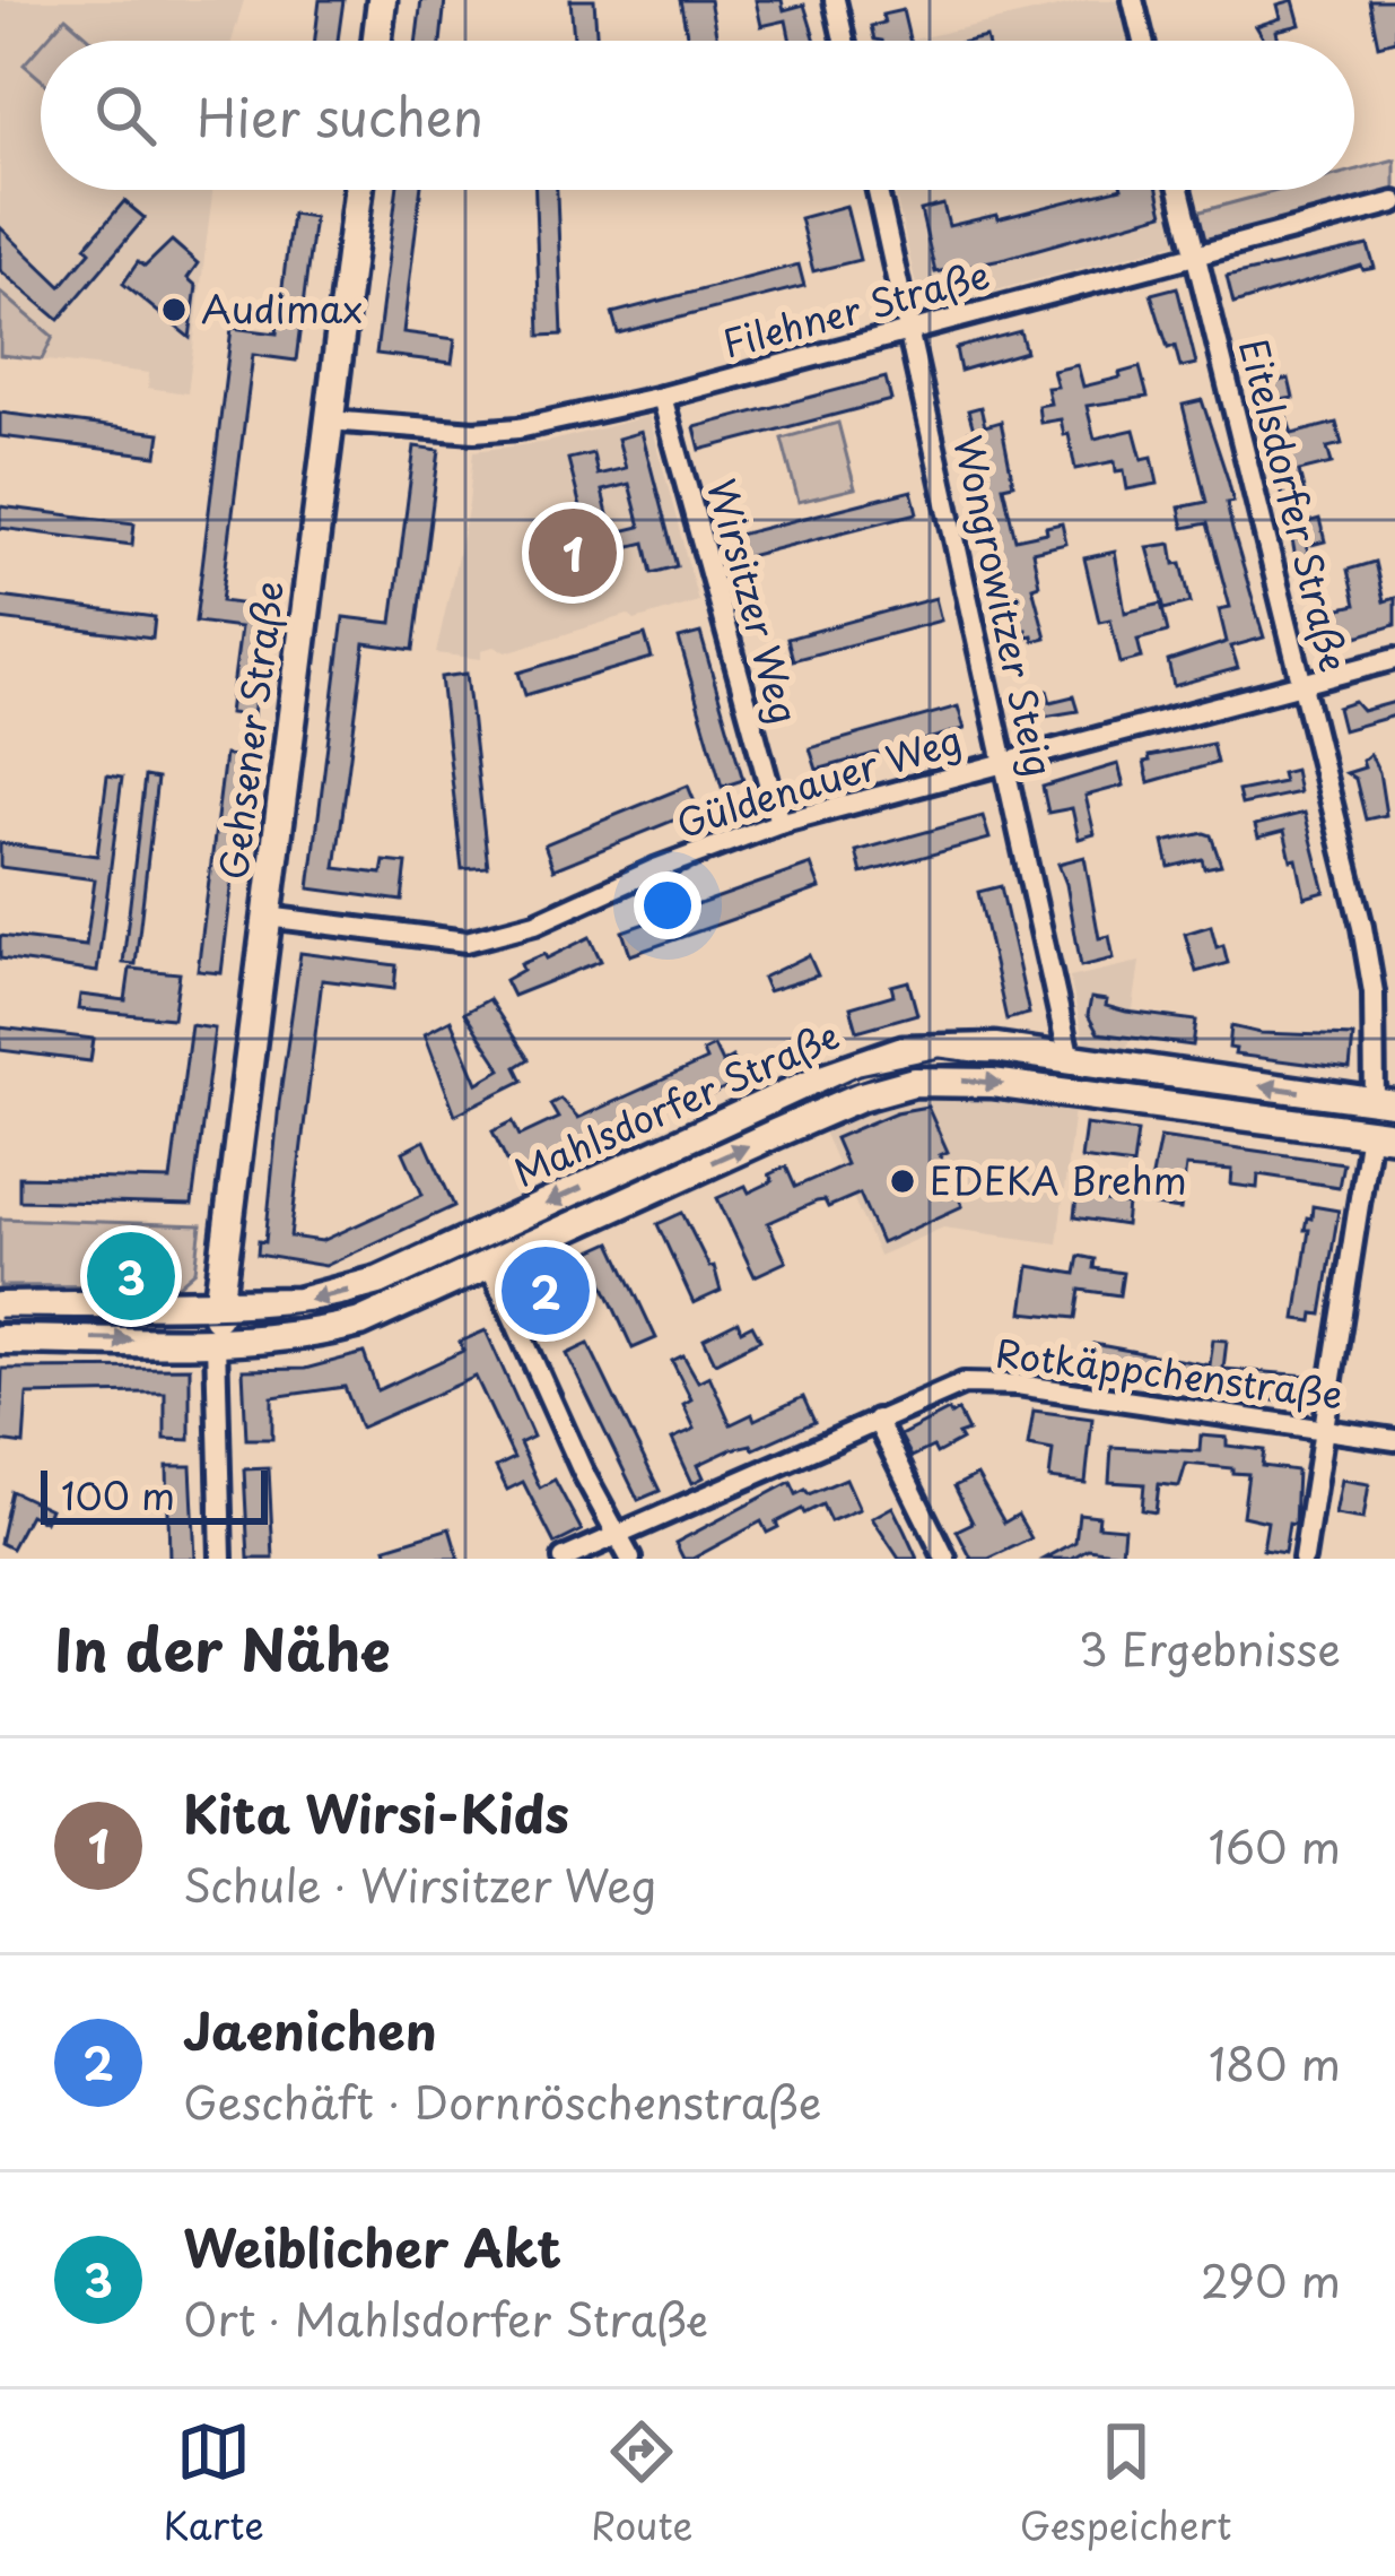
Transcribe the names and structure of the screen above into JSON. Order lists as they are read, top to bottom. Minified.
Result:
{"streets":{"main road":["Gehsener Straße","Mahlsdorfer Straße"],"street":["Filehner Straße","Eitelsdorfer Straße","Wirsitzer Weg","Wongrowitzer Steig","Güldenauer Weg","Rotkäppchenstraße"]},"crossings":[["Filehner Straße","Eitelsdorfer Straße"],["Filehner Straße","Wirsitzer Weg"],["Filehner Straße","Wongrowitzer Steig"],["Filehner Straße","Gehsener Straße"],["Eitelsdorfer Straße","Güldenauer Weg"],["Eitelsdorfer Straße","Mahlsdorfer Straße"],["Wirsitzer Weg","Güldenauer Weg"],["Wongrowitzer Steig","Güldenauer Weg"],["Wongrowitzer Steig","Mahlsdorfer Straße"],["Gehsener Straße","Güldenauer Weg"],["Gehsener Straße","Mahlsdorfer Straße"]],"places":["Audimax","EDEKA Brehm"],"scale_bar":"100 m","page":{"search":"Hier suchen","pins":["1","3","2"],"scale":"100 m","heading":["In der Nähe","3 Ergebnisse"],"list":[{"mark":"1","name":"Kita Wirsi-Kids","note":"Schule · Wirsitzer Weg","value":"160 m"},{"mark":"2","name":"Jaenichen","note":"Geschäft · Dornröschenstraße","value":"180 m"},{"mark":"3","name":"Weiblicher Akt","note":"Ort · Mahlsdorfer Straße","value":"290 m"}],"nav":["Karte","Route","Gespeichert"]}}
